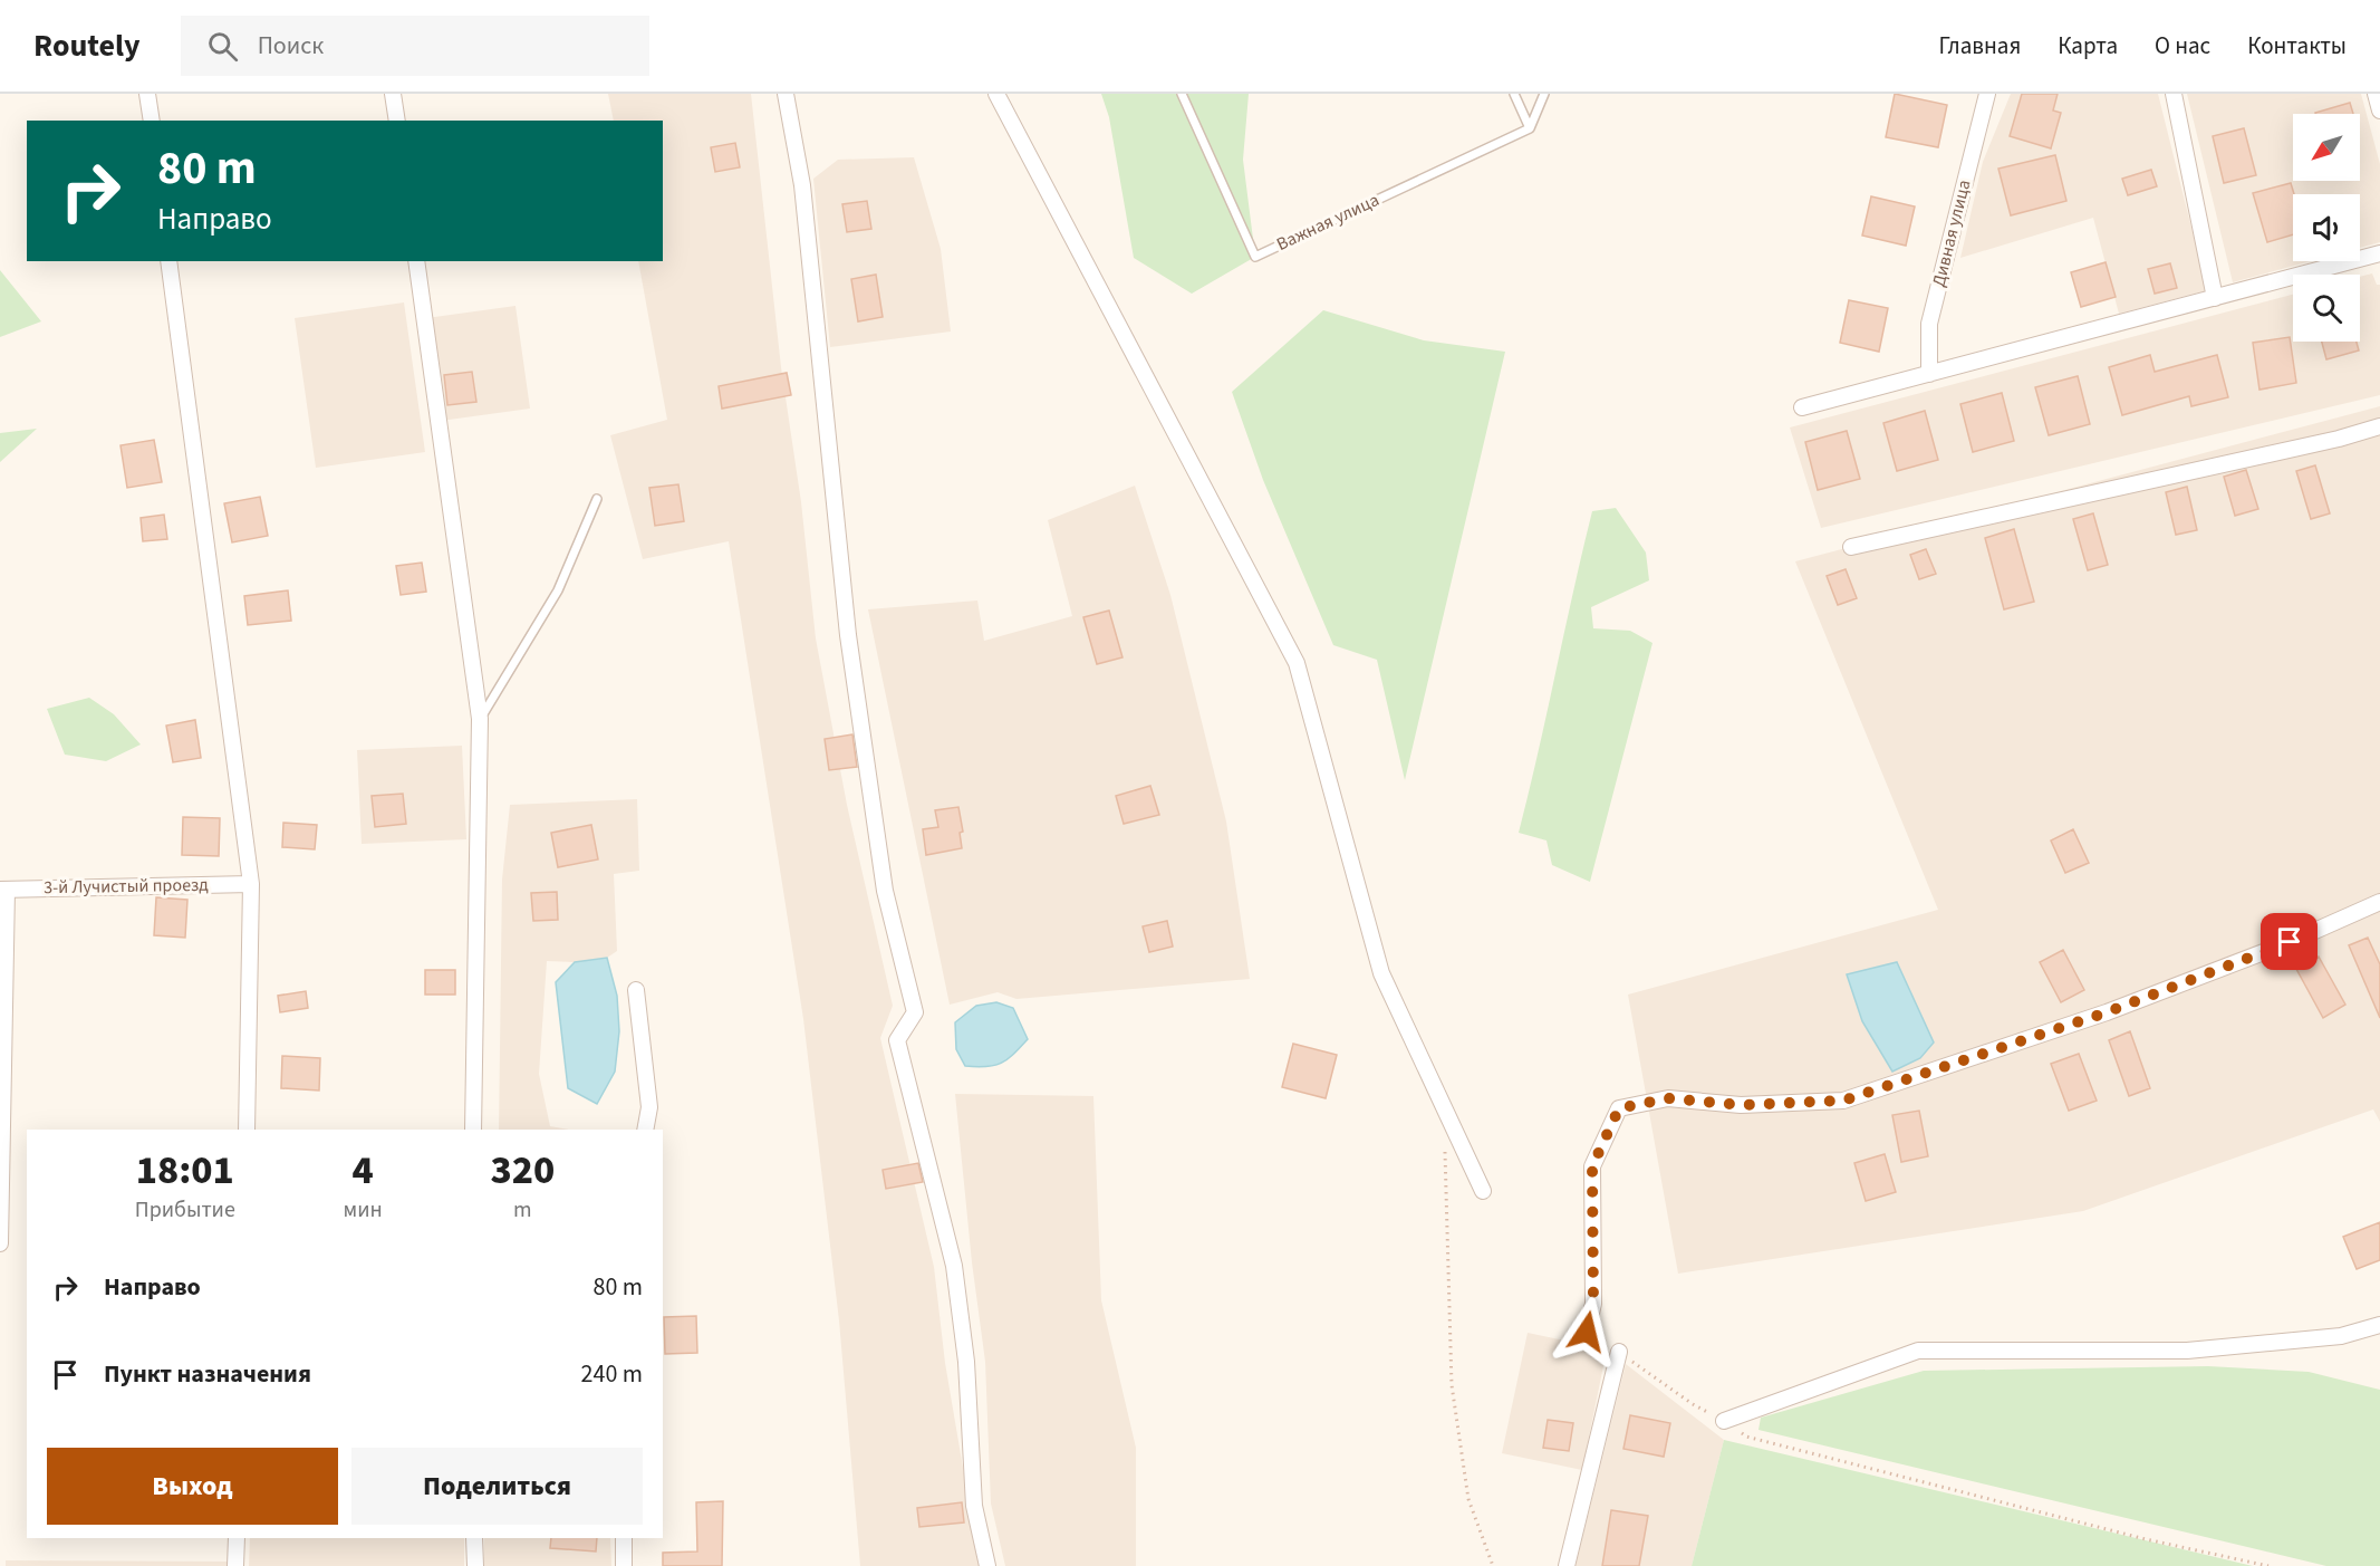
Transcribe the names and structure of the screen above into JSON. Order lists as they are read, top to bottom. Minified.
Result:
{"streets":{"street":["Дивная улица","3-й Лучистый проезд"],"lane":["Важная улица"]},"north":"bottom left","page":{"header":"Routely","search":"Поиск","nav":["Главная","Карта","О нас","Контакты"],"turn":["80 m","Направо"],"eta":["18:01","Прибытие","4","мин","320","m"],"list":[{"name":"Направо","value":"80 m"},{"name":"Пункт назначения","value":"240 m"}],"buttons":["Выход","Поделиться"]}}
